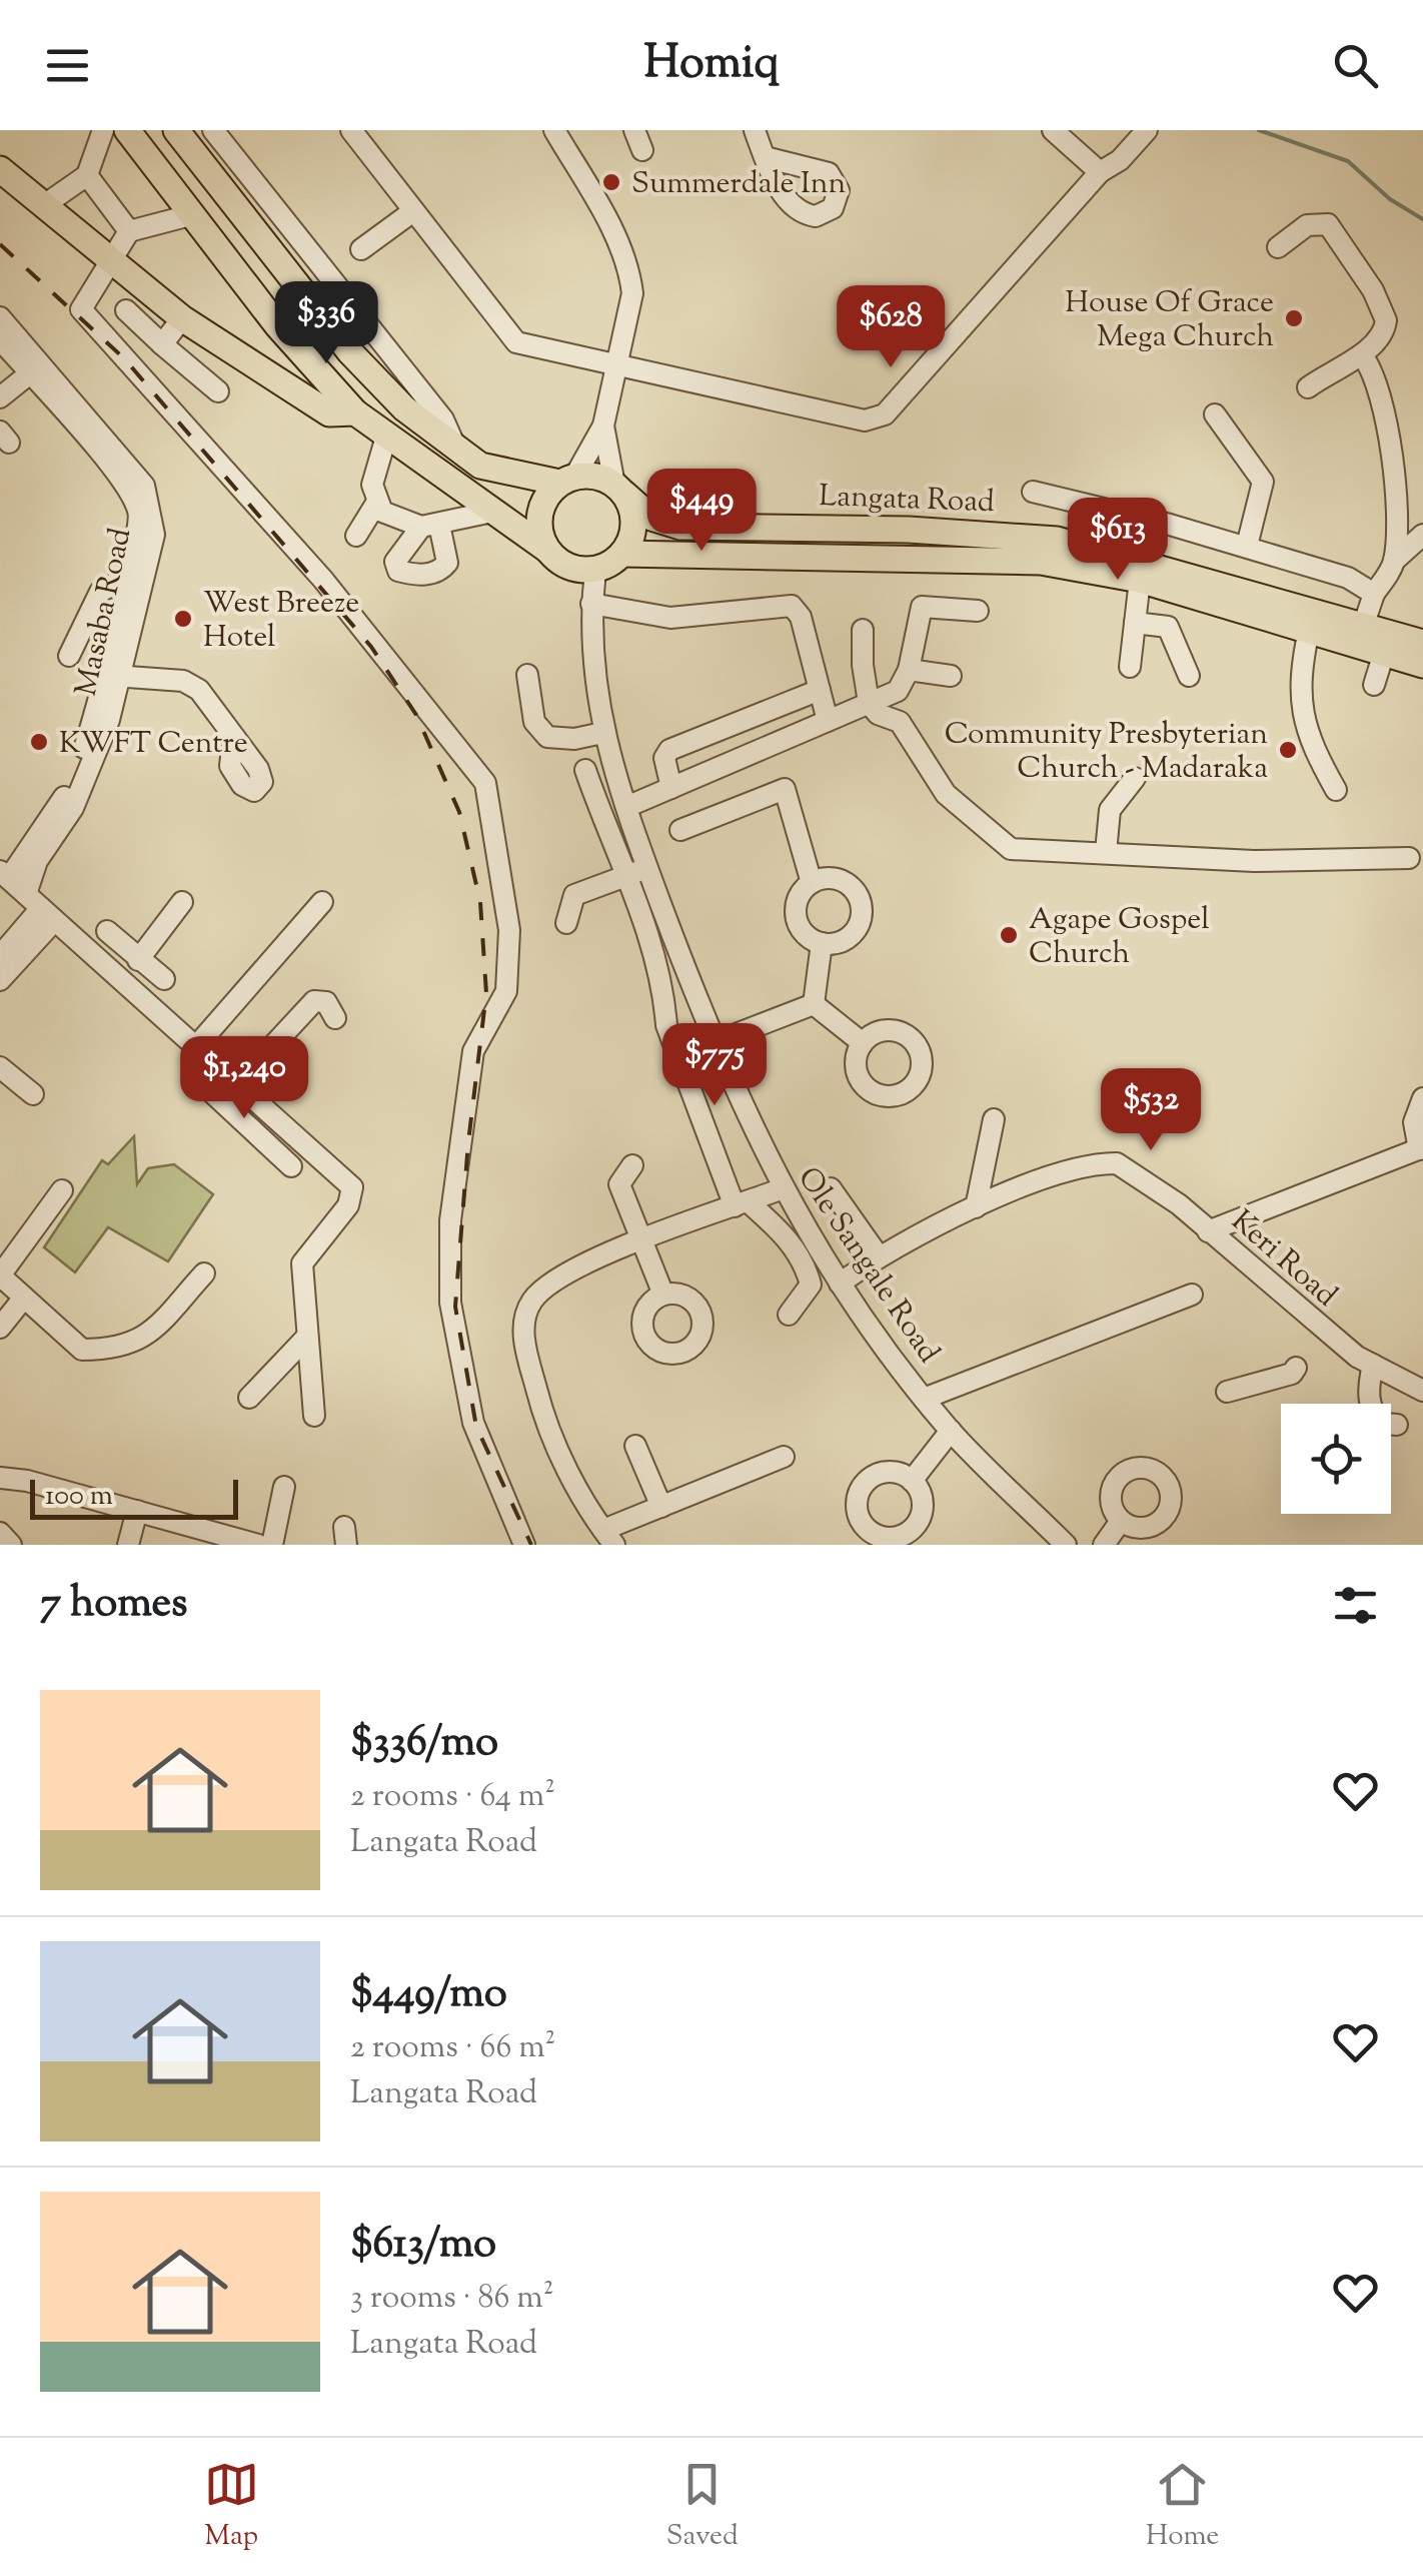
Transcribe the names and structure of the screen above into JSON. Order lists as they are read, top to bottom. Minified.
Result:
{"streets":{"main road":["Langata Road"],"street":["Masaba Road","Keri Road","Ole Sangale Road"]},"crossings":[["Langata Road","Ole Sangale Road"],["Keri Road","Ole Sangale Road"]],"places":["Summerdale Inn","House Of Grace Mega Church","West Breeze Hotel","KWFT Centre","Community Presbyterian Church - Madaraka","Agape Gospel Church"],"scale_bar":"100 m","page":{"header":"Homiq","price":["$336","$628","$449","$613","$775","$1,240","$532"],"scale":"100 m","heading":"7 homes","list":[{"name":"$336/mo","note":"2 rooms · 64 m² · Langata Road"},{"name":"$449/mo","note":"2 rooms · 66 m² · Langata Road"},{"name":"$613/mo","note":"3 rooms · 86 m² · Langata Road"}],"tabs":["Map","Saved","Home"]}}
